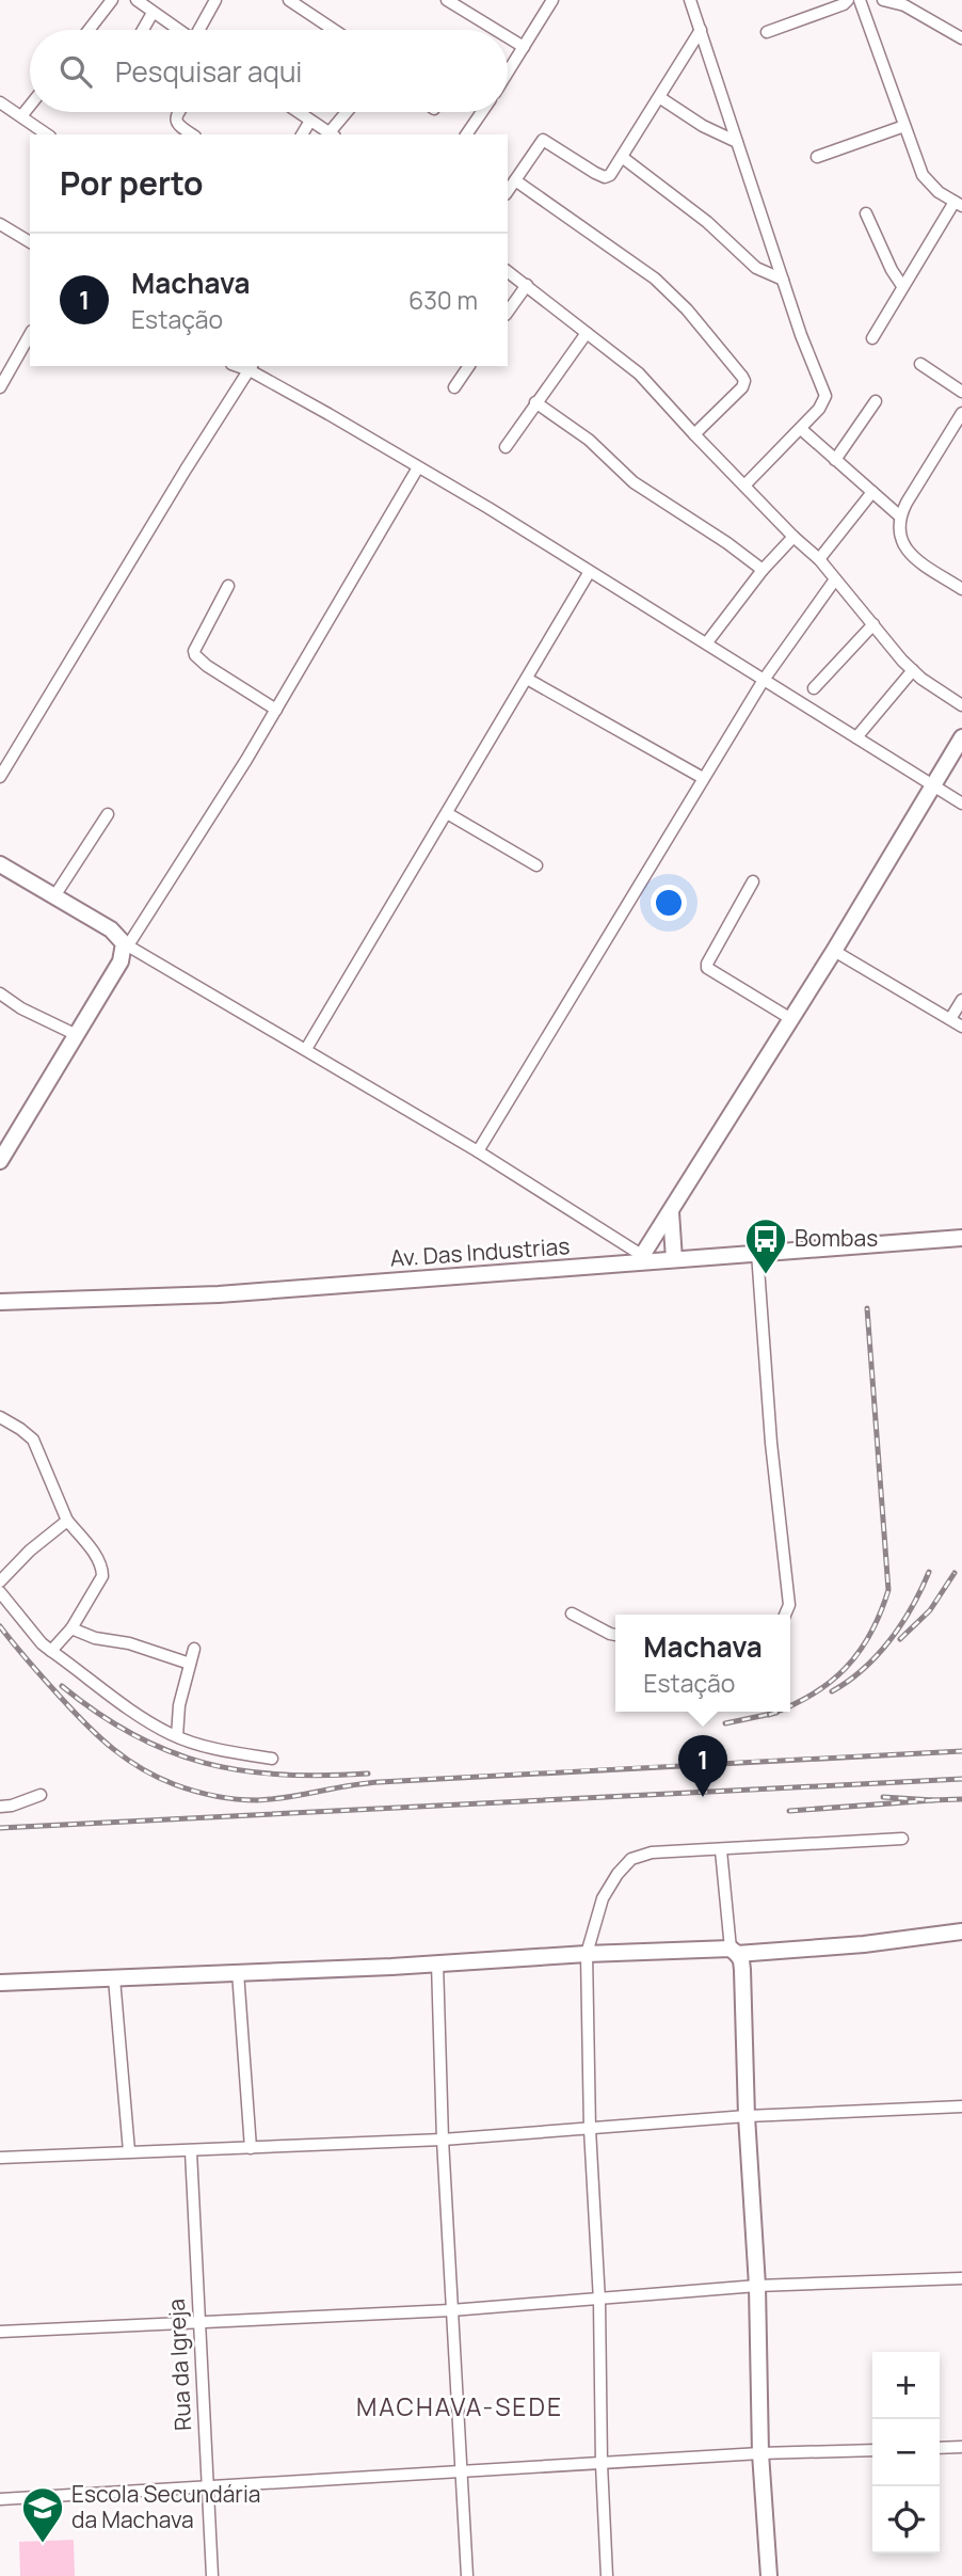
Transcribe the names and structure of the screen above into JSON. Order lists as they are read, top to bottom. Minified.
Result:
{"streets":{"street":["Av. Das Industrias","Rua da Igreja"]},"districts":["MACHAVA-SEDE"],"places":{"bus stop":["Bombas"],"school or university":["Escola Secundária da Machava"]},"page":{"search":"Pesquisar aqui","heading":"Por perto","list":[{"mark":"1","name":"Machava","note":"Estação","value":"630 m"}],"popup":["Machava","Estação"],"pins":"1","map_buttons":["+","−"]}}
